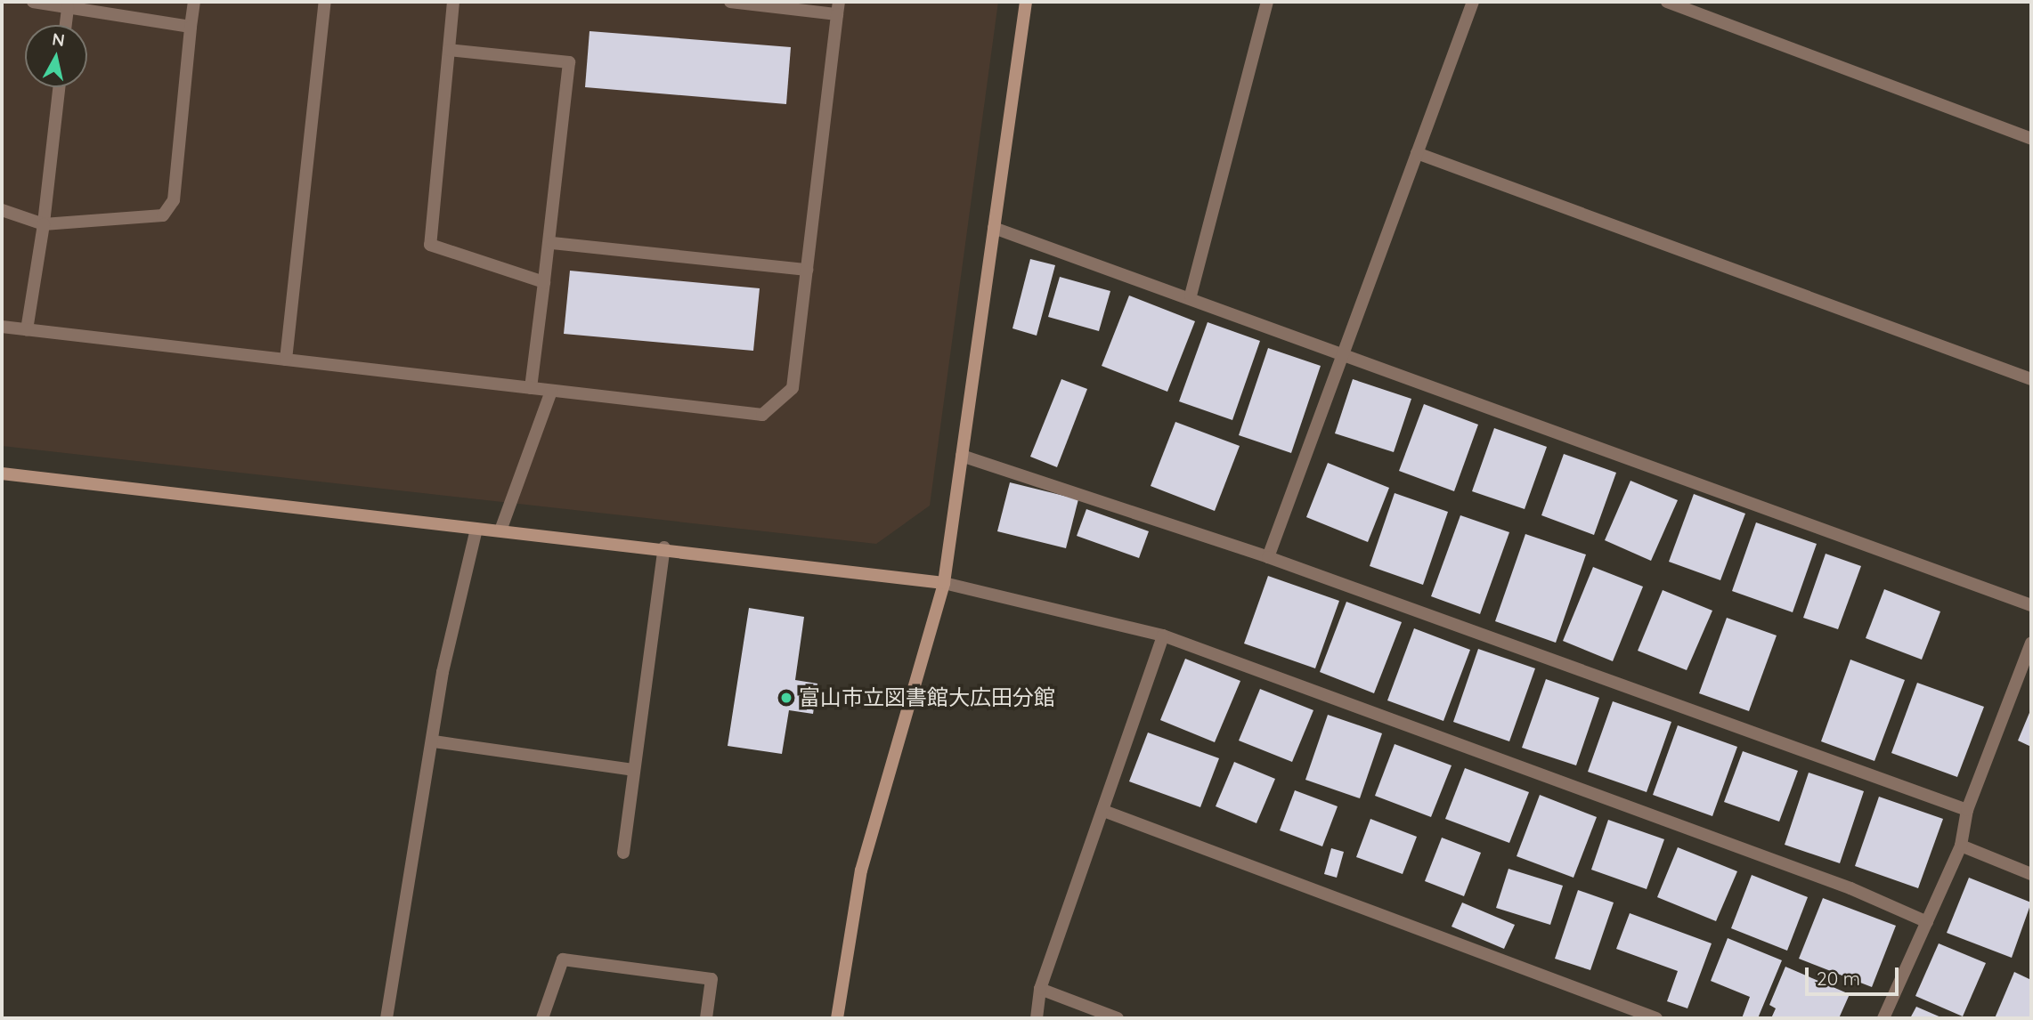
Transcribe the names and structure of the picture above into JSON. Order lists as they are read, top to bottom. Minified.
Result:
{"places":["富山市立図書館大広田分館"],"scale_bar":"20 m","north":"top"}
